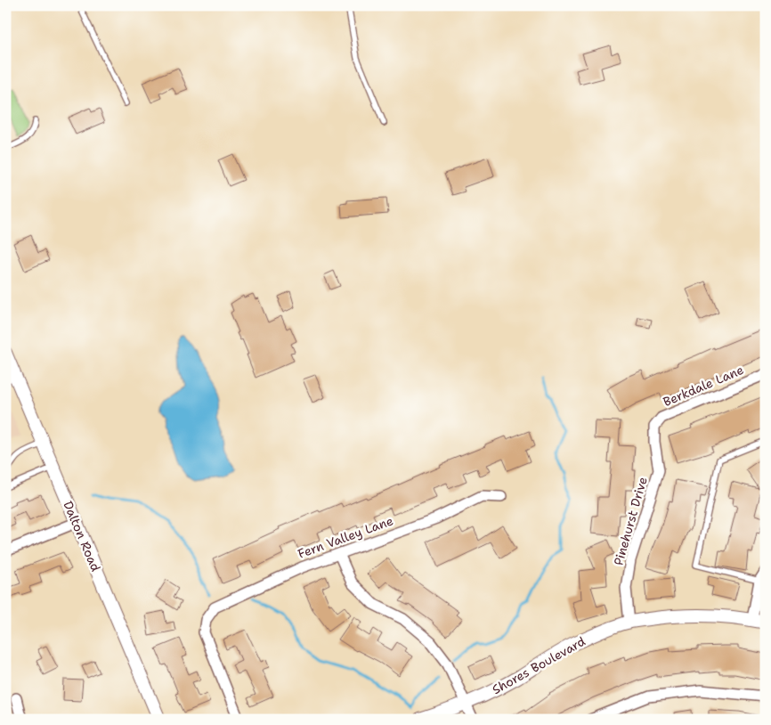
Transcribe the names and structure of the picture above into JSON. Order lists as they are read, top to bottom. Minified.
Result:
{"streets":{"street":["Berkdale Lane","Pinehurst Drive","Dalton Road","Fern Valley Lane","Shores Boulevard"]},"crossings":[["Berkdale Lane","Pinehurst Drive"],["Pinehurst Drive","Shores Boulevard"]]}
